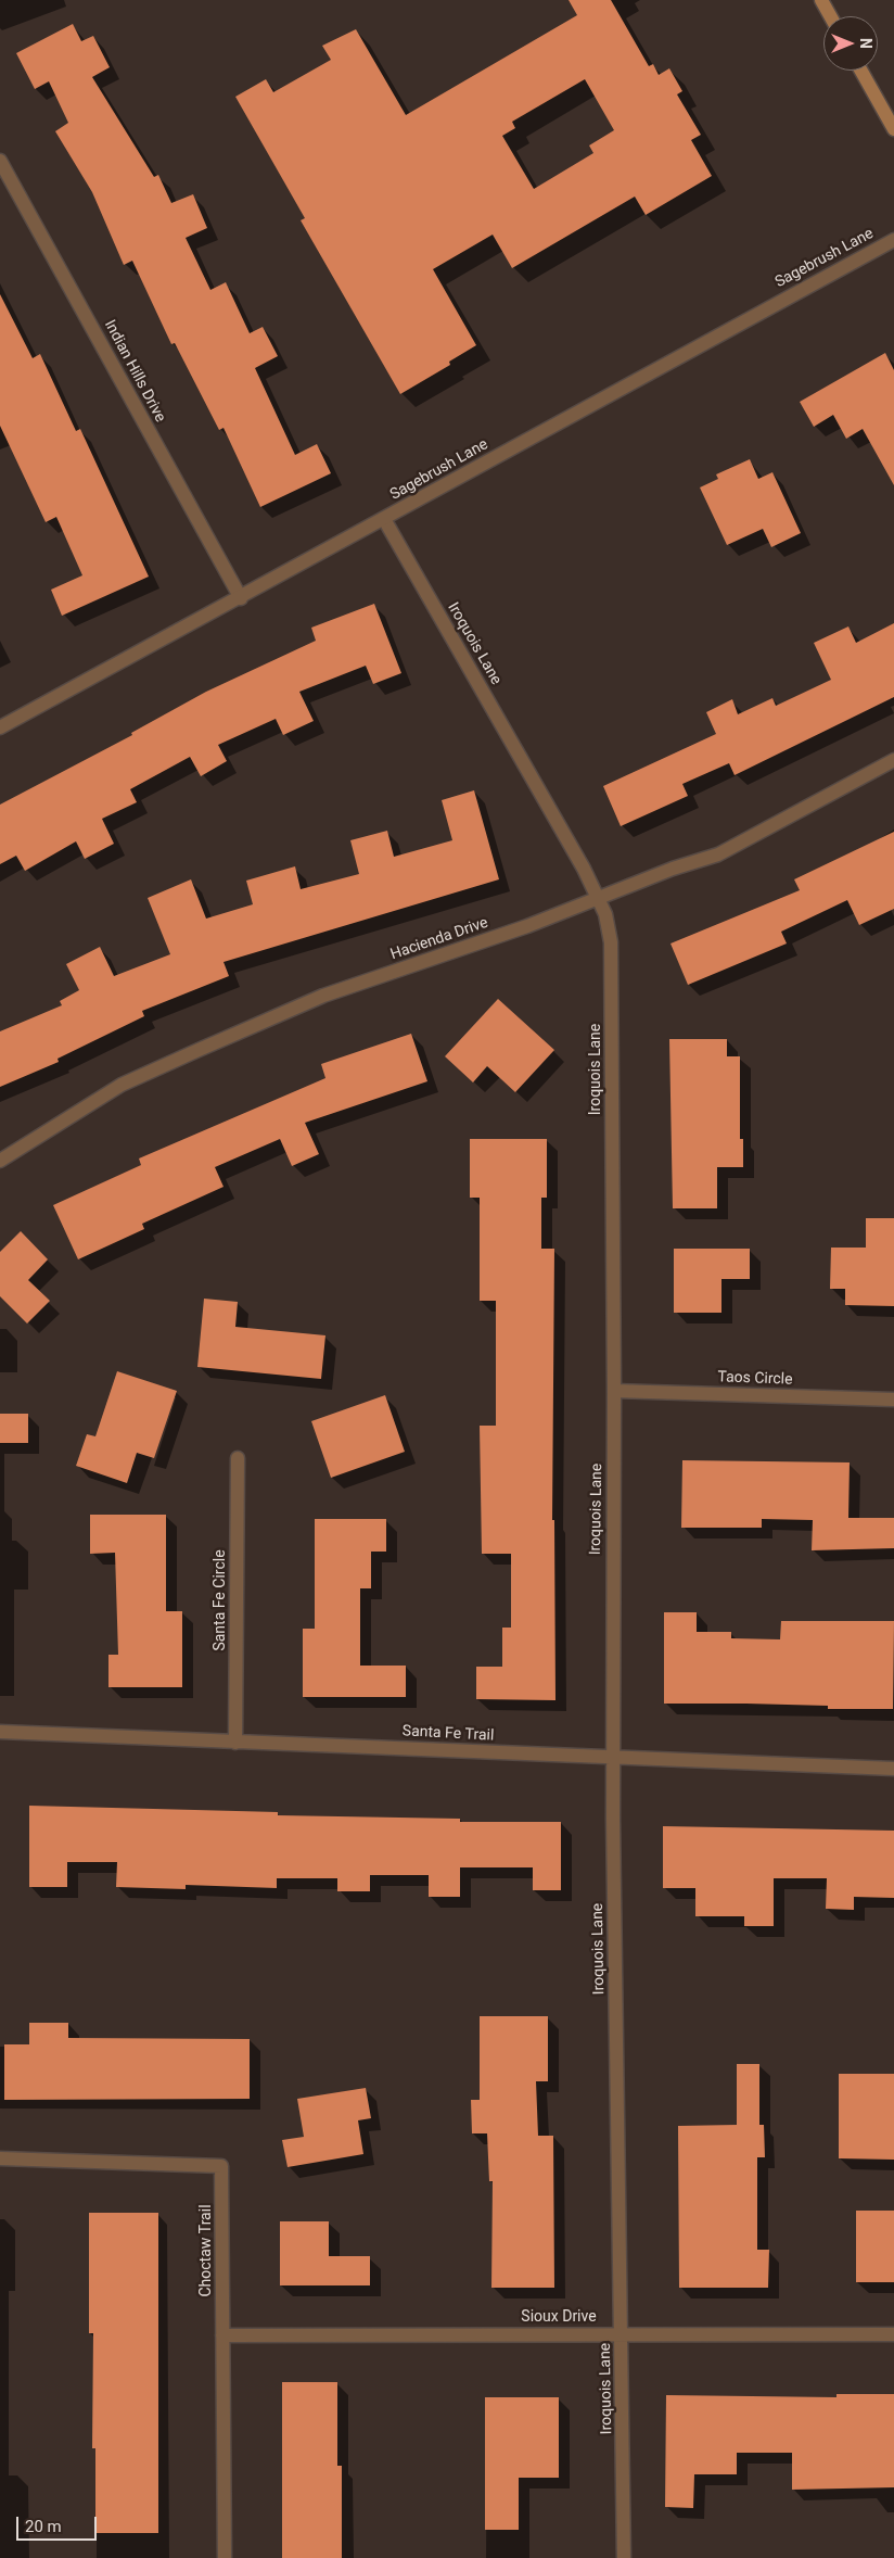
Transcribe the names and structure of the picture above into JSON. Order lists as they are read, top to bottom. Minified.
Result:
{"streets":{"street":["Sagebrush Lane","Indian Hills Drive","Iroquois Lane","Hacienda Drive","Taos Circle","Santa Fe Circle","Santa Fe Trail","Choctaw Trail","Sioux Drive"]},"crossings":[["Sagebrush Lane","Indian Hills Drive"],["Sagebrush Lane","Iroquois Lane"],["Iroquois Lane","Hacienda Drive"],["Iroquois Lane","Taos Circle"],["Iroquois Lane","Santa Fe Trail"],["Iroquois Lane","Sioux Drive"],["Santa Fe Circle","Santa Fe Trail"],["Choctaw Trail","Sioux Drive"]],"scale_bar":"20 m","north":"right"}
